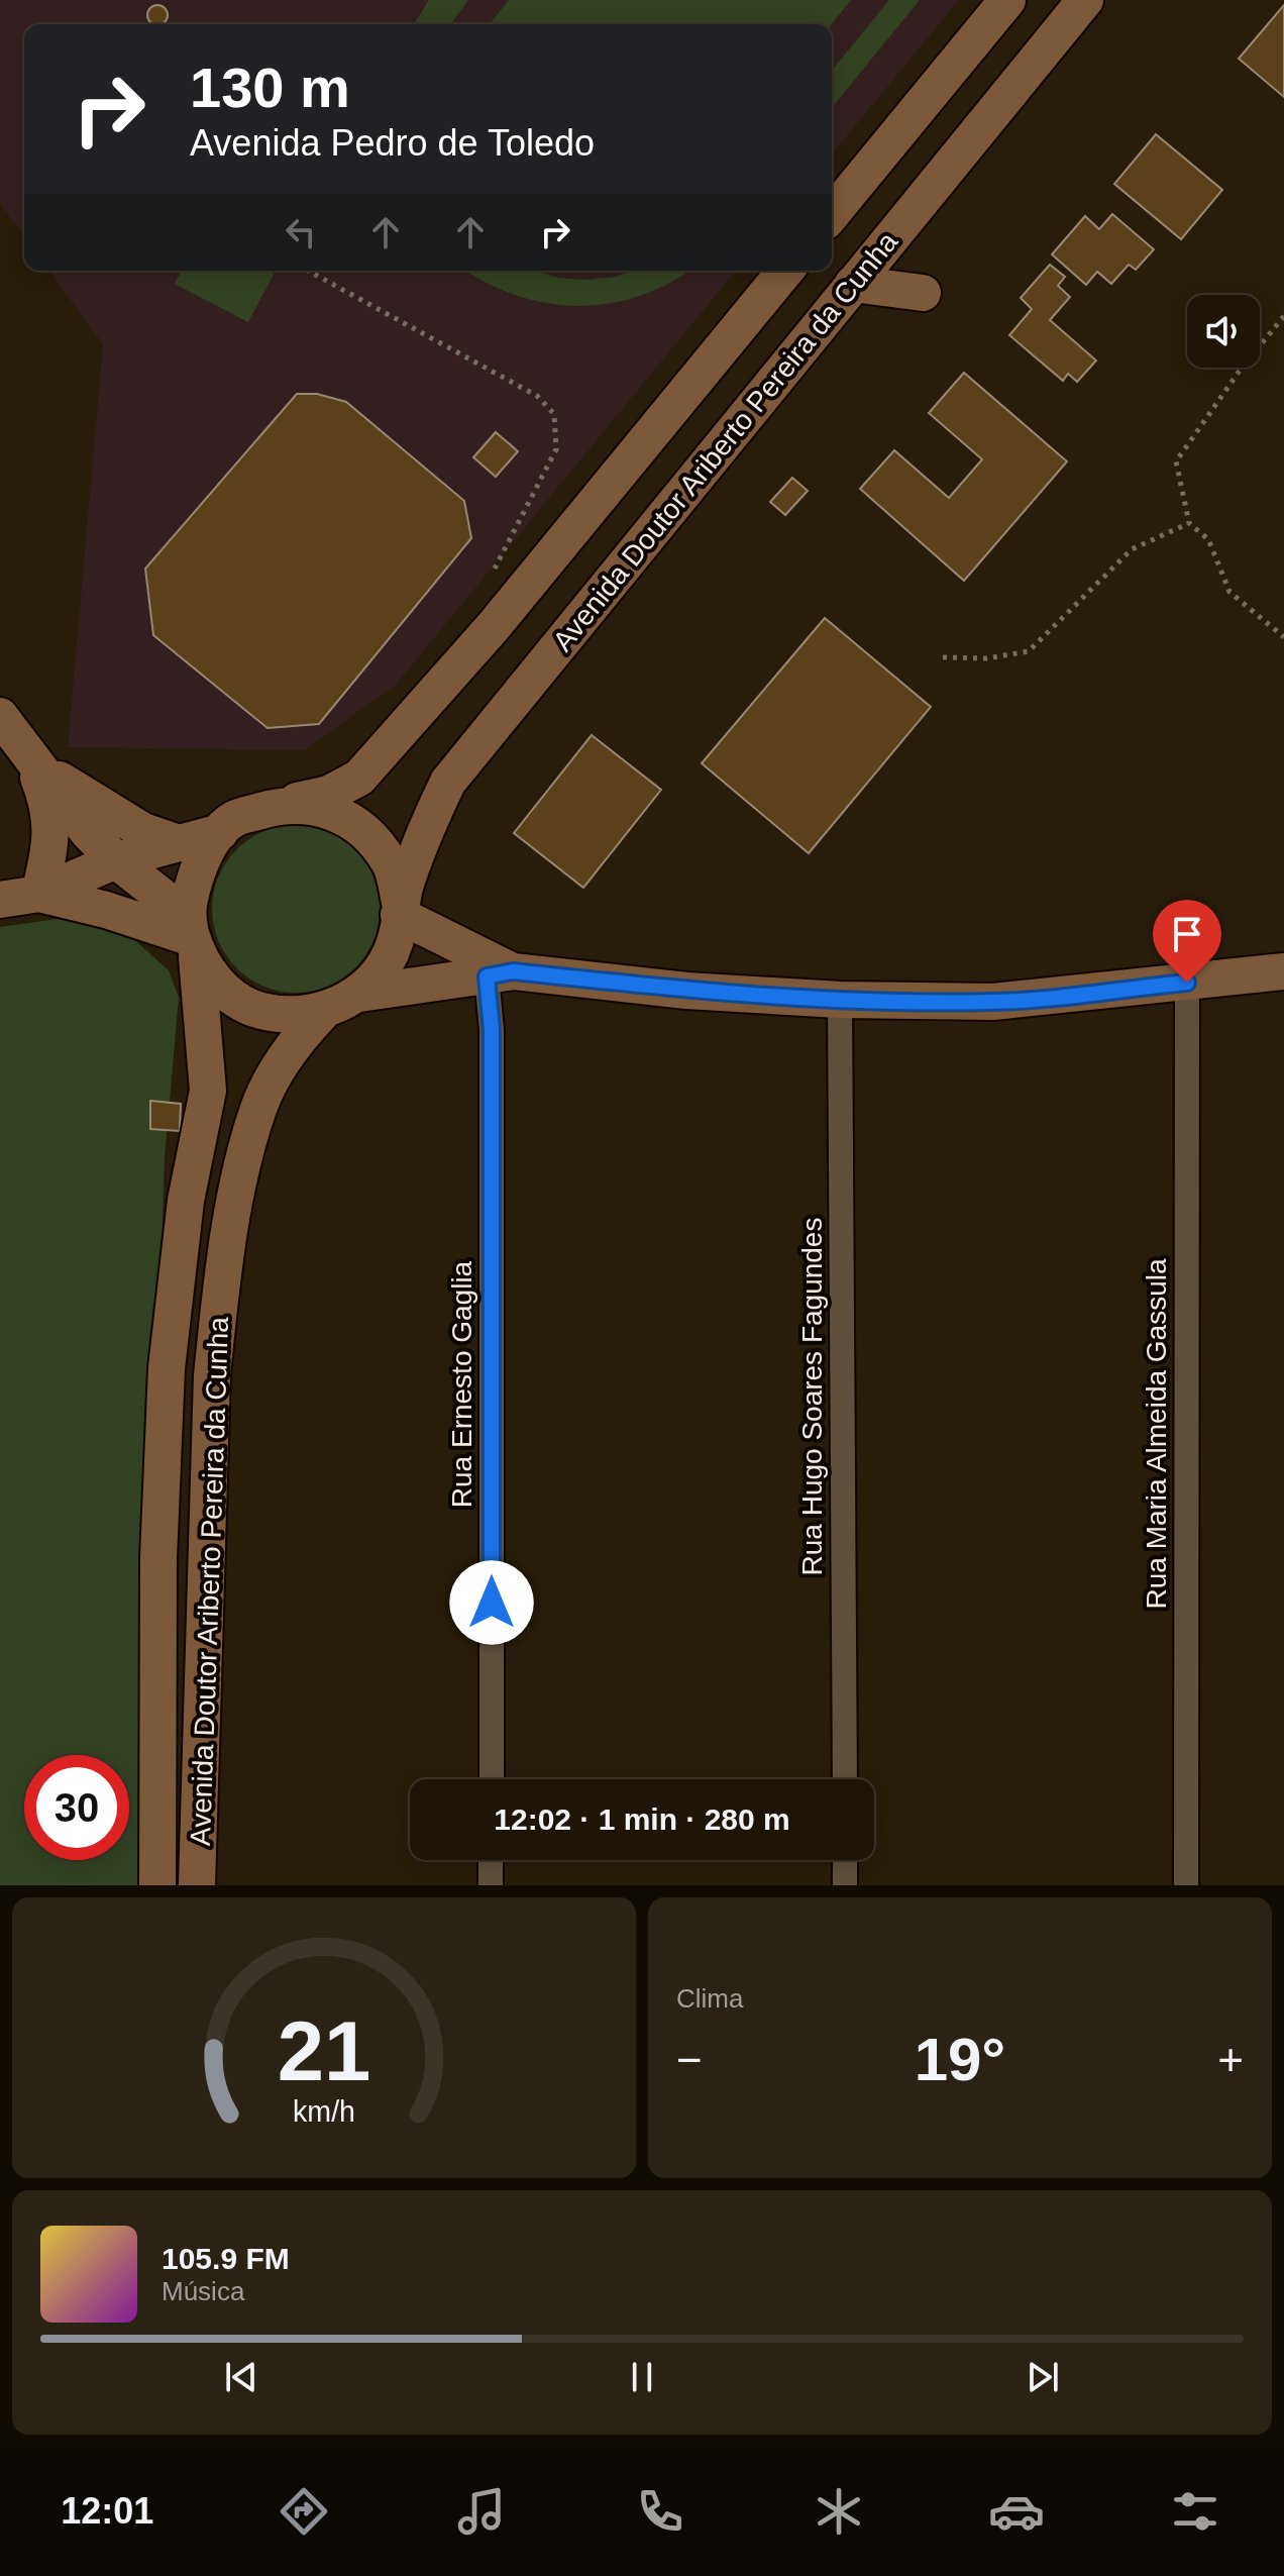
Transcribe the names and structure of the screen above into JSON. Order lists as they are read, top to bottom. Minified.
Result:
{"streets":{"main road":["Avenida Doutor Ariberto Pereira da Cunha"],"street":["Rua Ernesto Gaglia","Rua Hugo Soares Fagundes","Rua Maria Almeida Gassula"]},"page":{"turn":["130 m","Avenida Pedro de Toledo"],"limit":"30","trip":"12:02 · 1 min · 280 m","tile":"Clima","heat":["−","19°","+"],"song":["105.9 FM","Música"],"tabs":"12:01","gauge":["21","km/h"]}}
